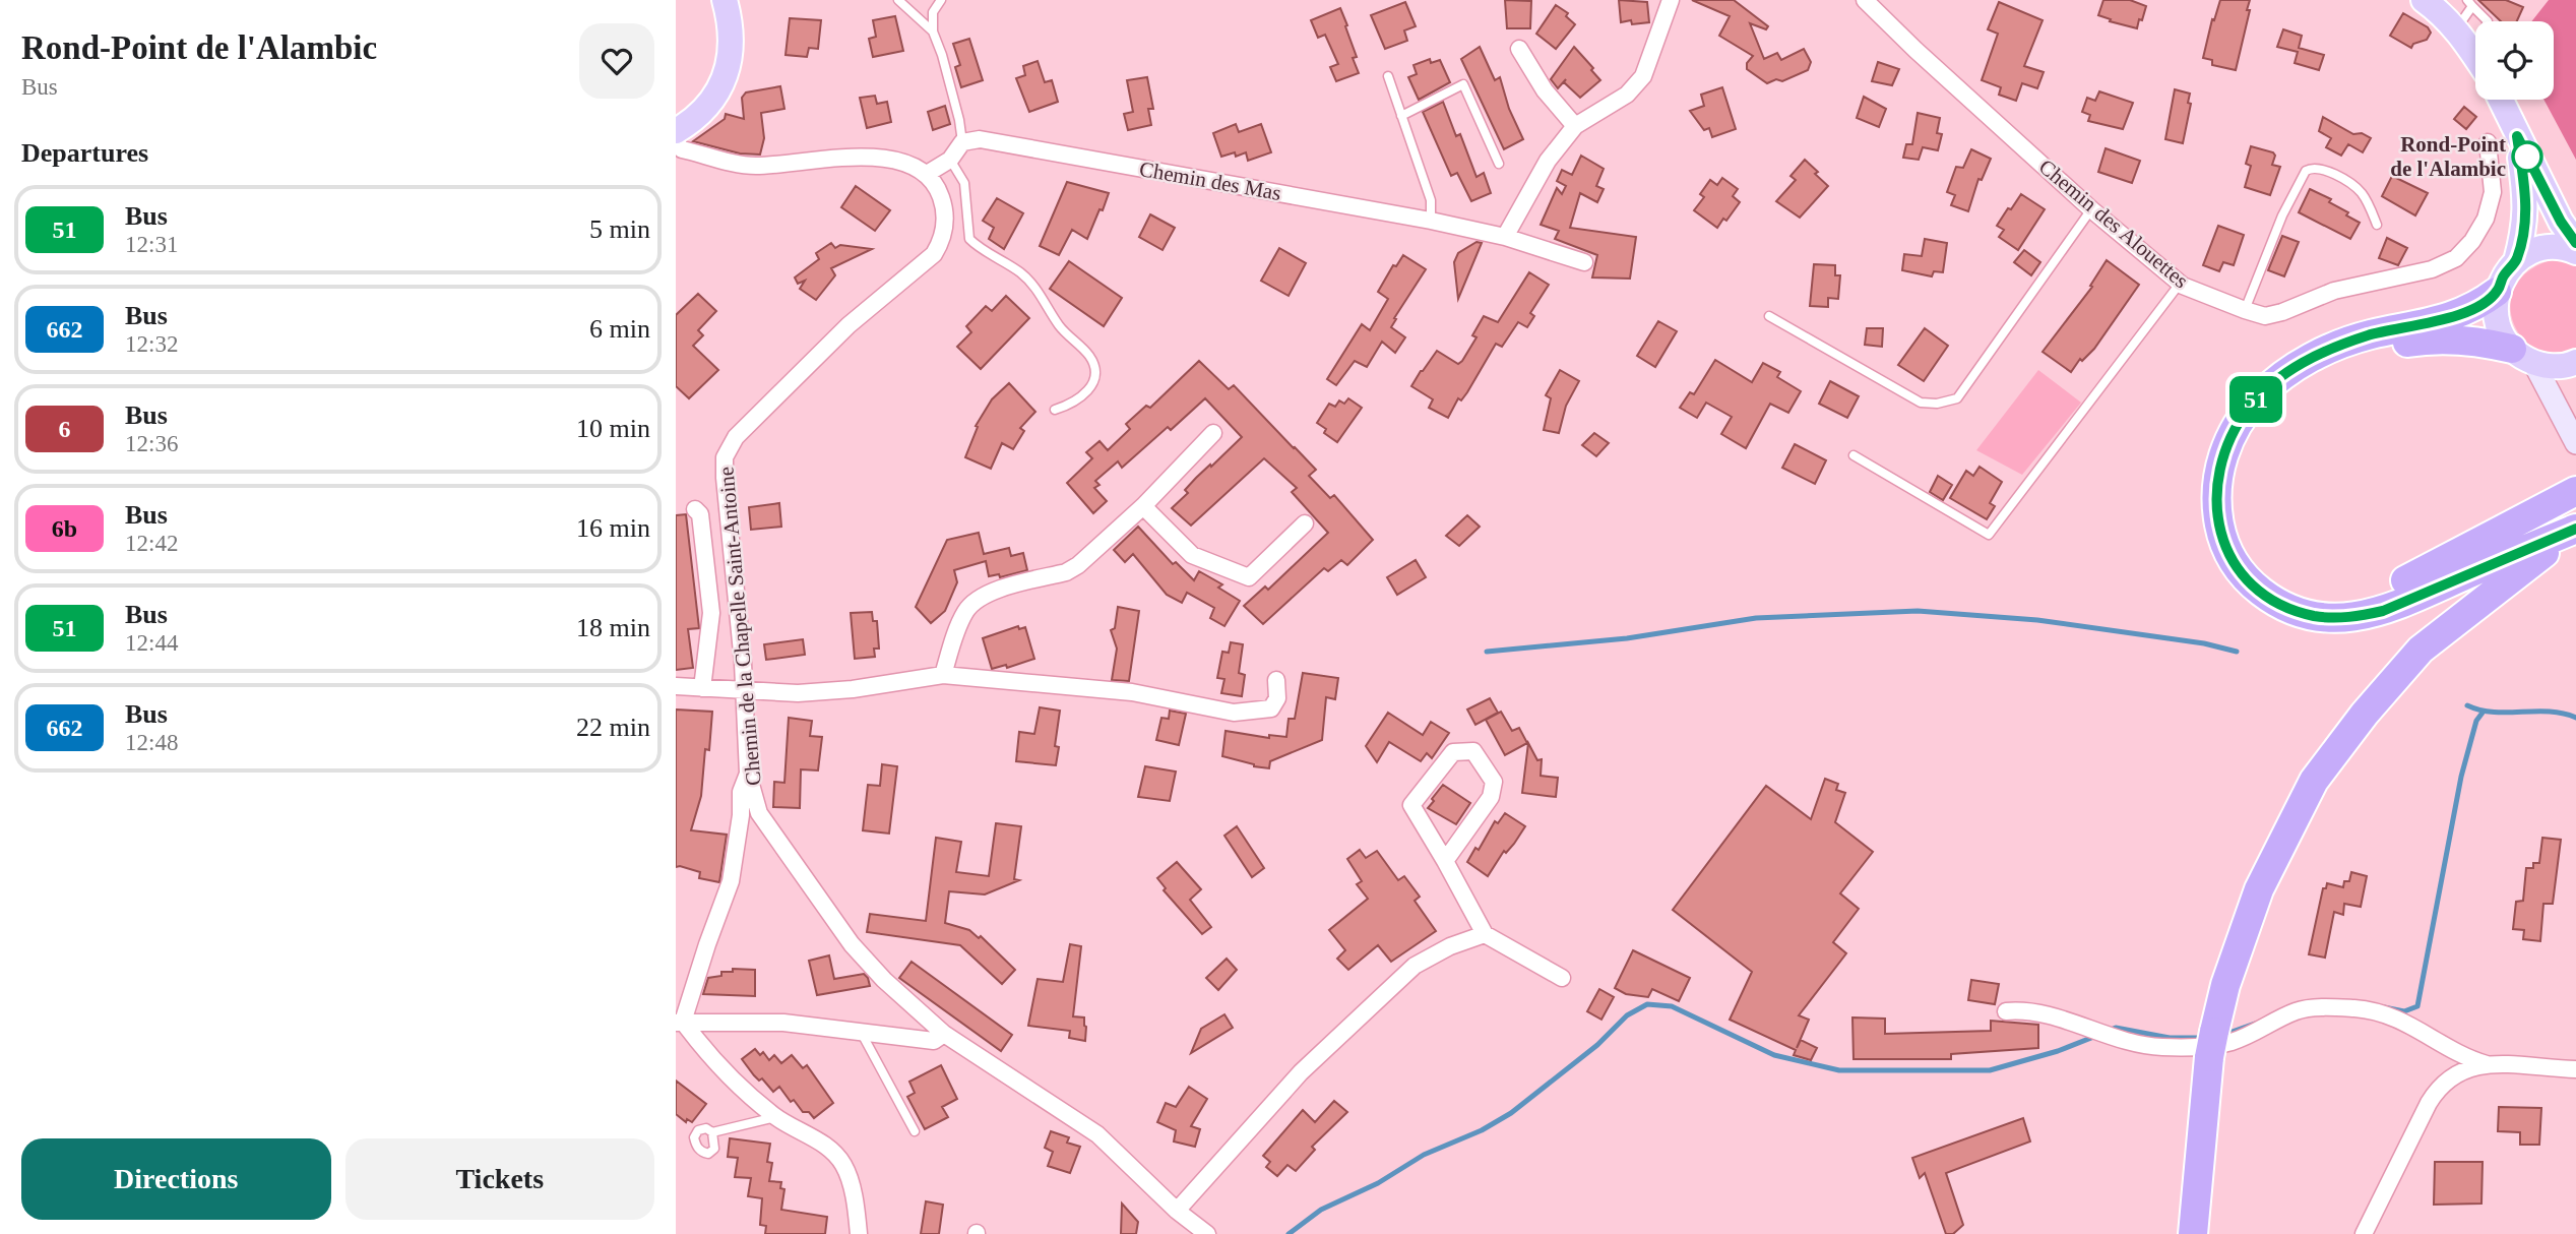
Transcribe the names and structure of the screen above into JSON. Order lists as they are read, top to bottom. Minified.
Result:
{"streets":{"street":["Chemin des Mas","Chemin des Alouettes","Chemin de la Chapelle Saint-Antoine"]},"places":["Rond-Point de l'Alambic"],"lines":["bus line 51"],"page":{"heading":[["Rond-Point de l'Alambic","Bus"],"Departures"],"on_map":"51","list":[{"mark":"51","name":"Bus","note":"12:31","value":"5 min"},{"mark":"662","name":"Bus","note":"12:32","value":"6 min"},{"mark":"6","name":"Bus","note":"12:36","value":"10 min"},{"mark":"6b","name":"Bus","note":"12:42","value":"16 min"},{"mark":"51","name":"Bus","note":"12:44","value":"18 min"},{"mark":"662","name":"Bus","note":"12:48","value":"22 min"}],"buttons":["Directions","Tickets"]}}
